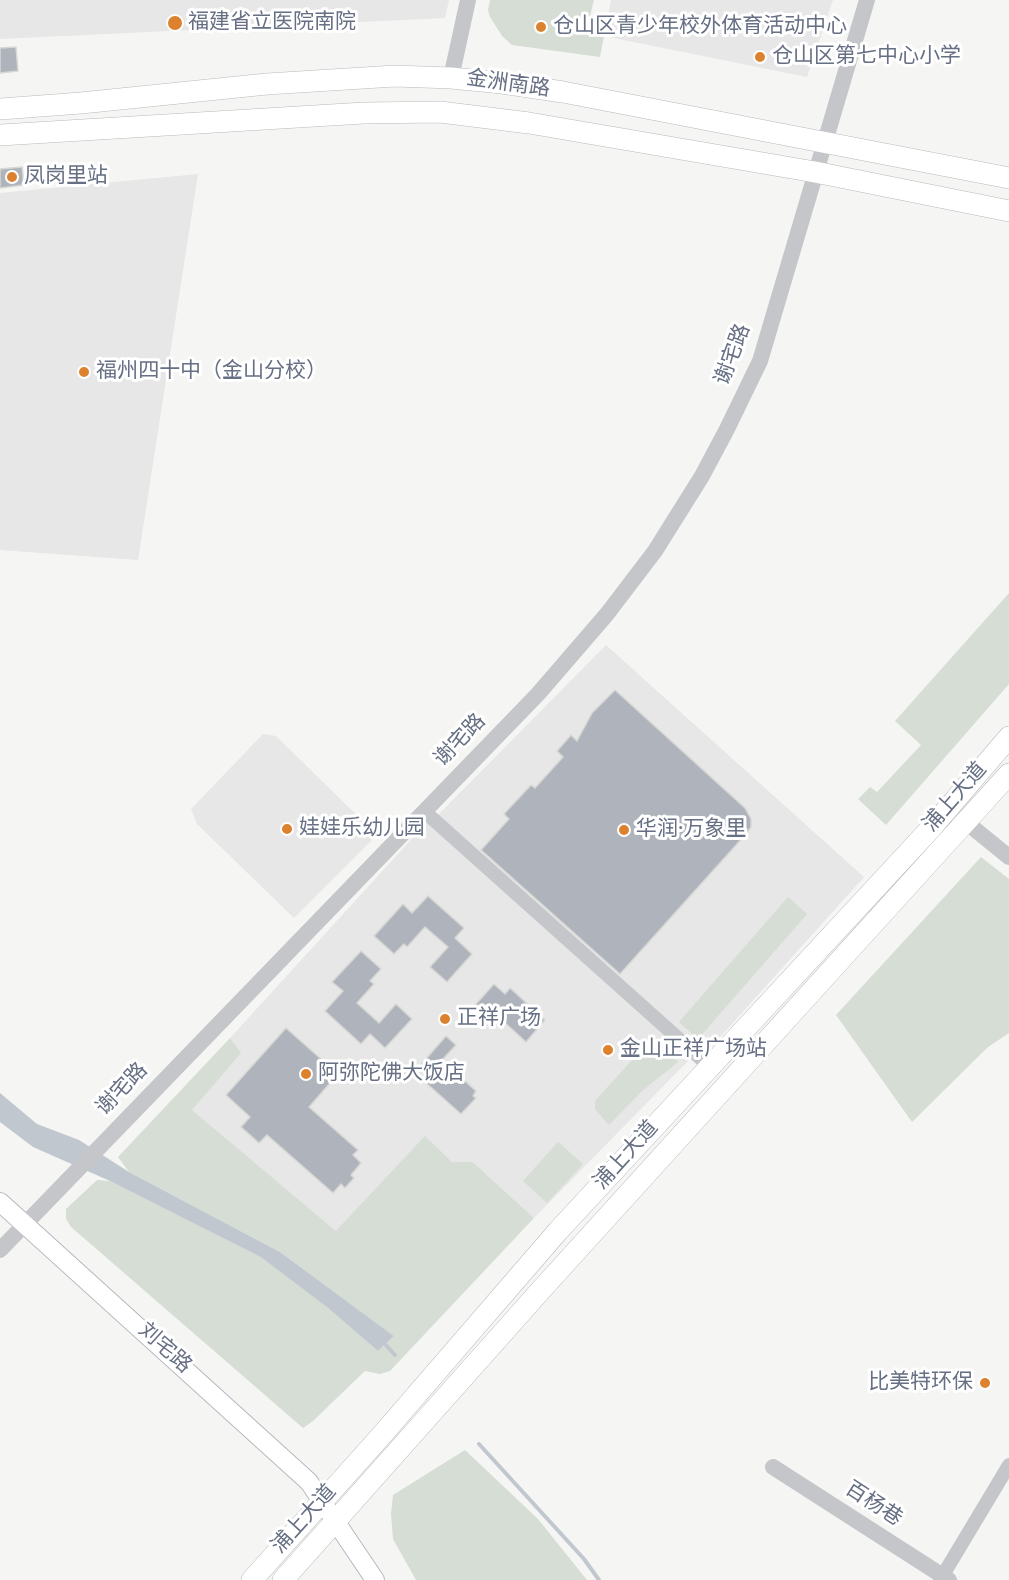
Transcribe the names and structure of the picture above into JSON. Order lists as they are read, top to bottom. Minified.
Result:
{"streets":{"main road":["金洲南路","浦上大道","刘宅路"],"street":["谢宅路","百杨巷"]},"crossings":[["金洲南路","谢宅路"],["谢宅路","刘宅路"],["浦上大道","刘宅路"]],"places":["福建省立医院南院","仓山区青少年校外体育活动中心","仓山区第七中心小学","凤岗里站","福州四十中（金山分校）","娃娃乐幼儿园","华润·万象里","正祥广场","金山正祥广场站","阿弥陀佛大饭店","比美特环保"]}
